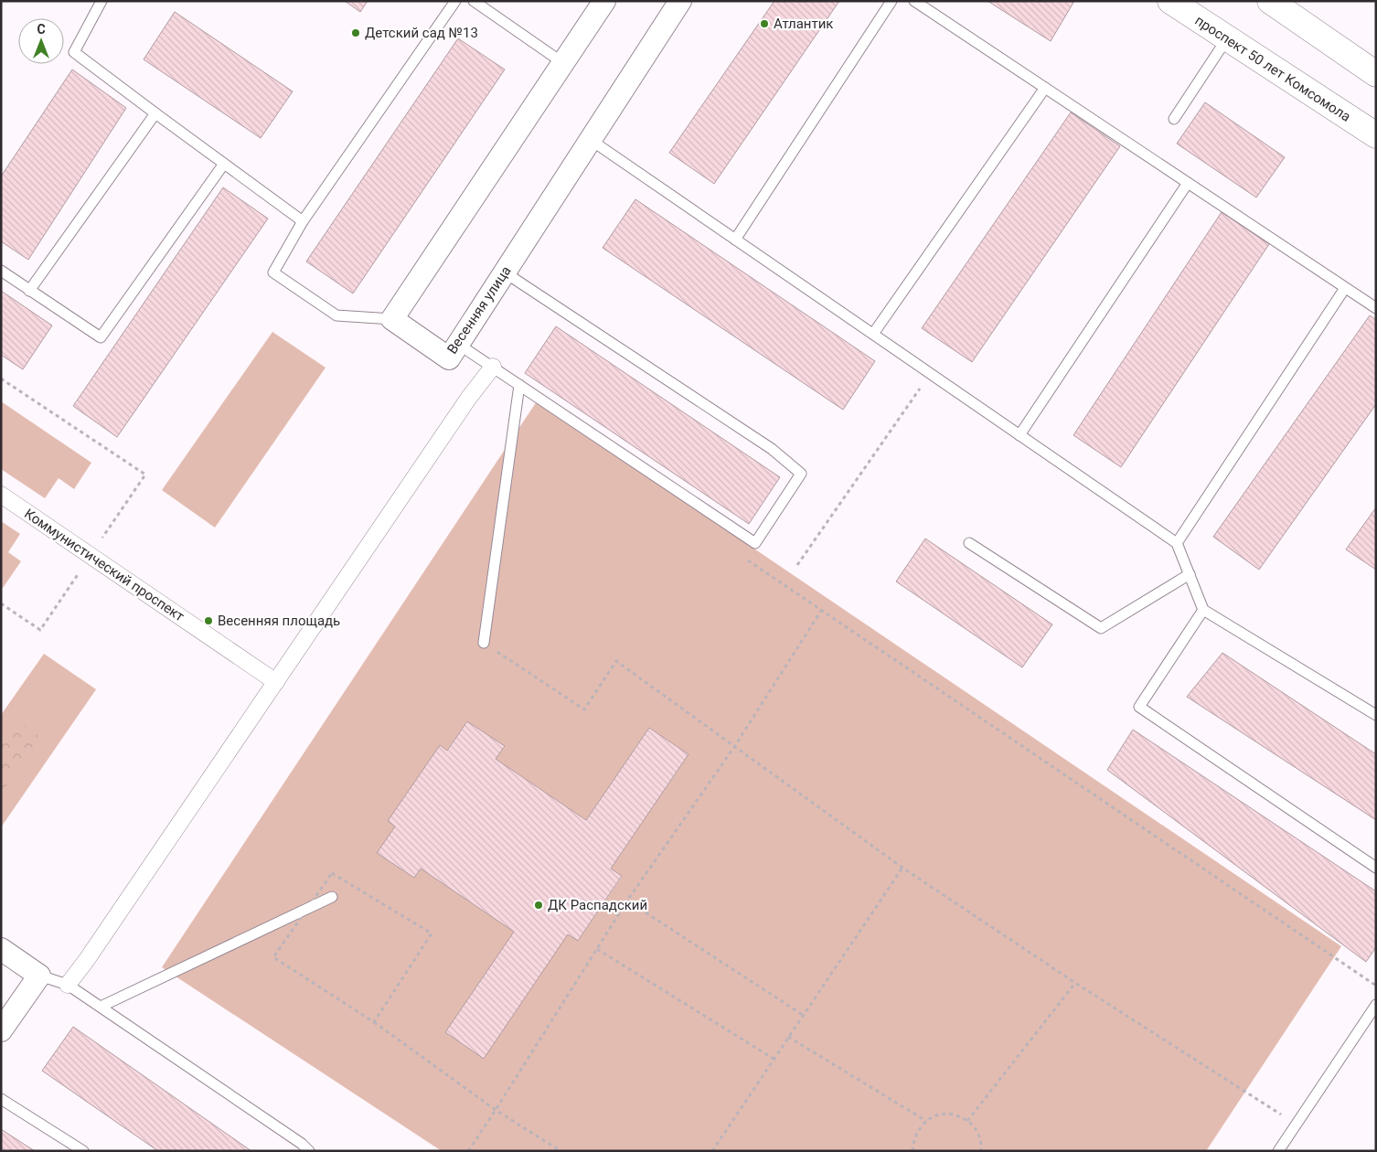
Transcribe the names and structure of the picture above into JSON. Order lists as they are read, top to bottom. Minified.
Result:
{"streets":{"main road":["проспект 50 лет Комсомола"],"street":["Весенняя улица","Коммунистический проспект"]},"places":["Атлантик","Детский сад №13","Весенняя площадь","ДК Распадский"],"north":"top"}
